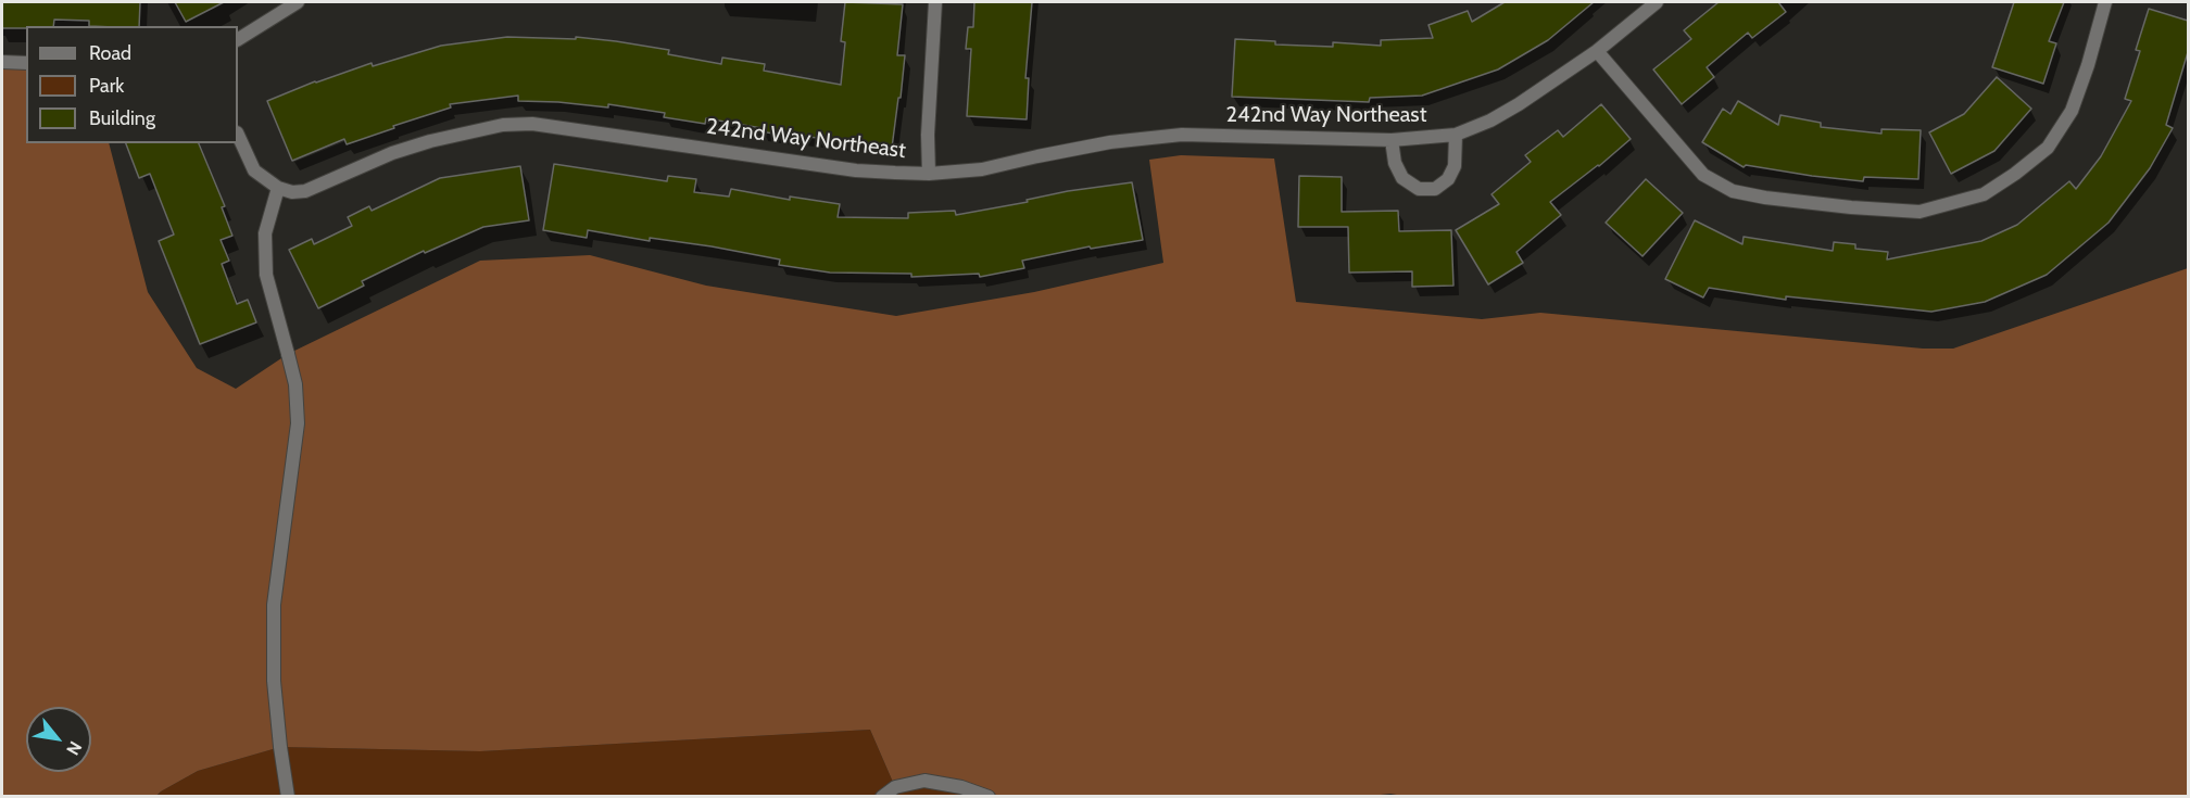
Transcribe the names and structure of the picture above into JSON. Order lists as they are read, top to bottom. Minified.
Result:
{"streets":{"street":["242nd Way Northeast"]},"legend":["Road","Park","Building"],"north":"bottom right"}
